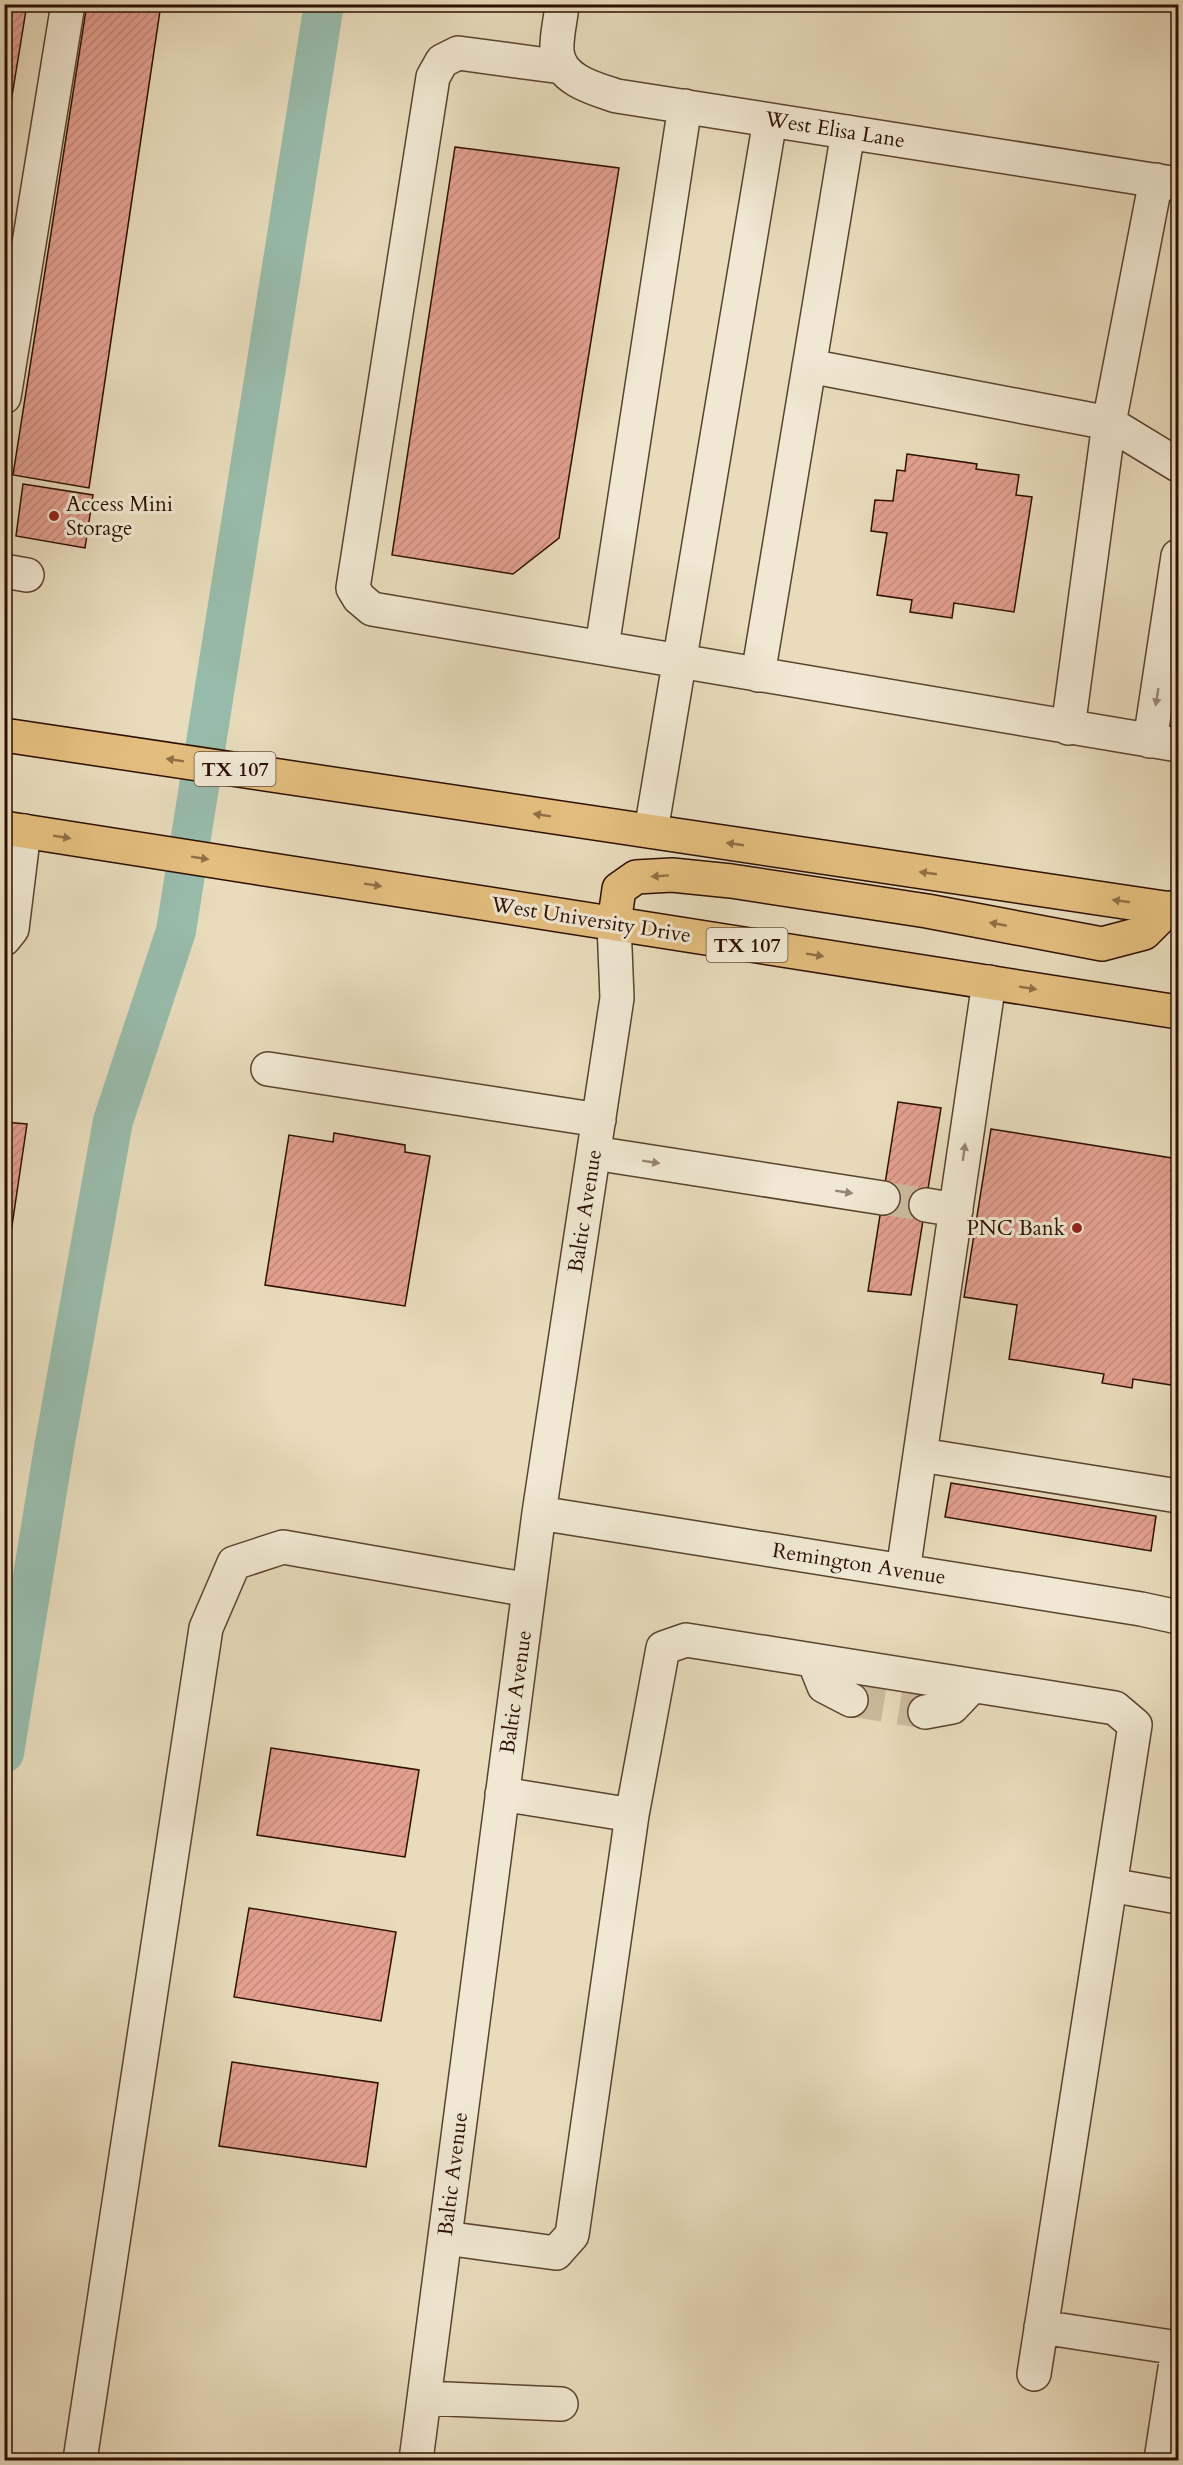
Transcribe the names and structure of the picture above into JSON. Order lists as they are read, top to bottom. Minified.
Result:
{"streets":{"main road":["TX 107","West University Drive"],"street":["West Elisa Lane","Baltic Avenue","Remington Avenue"]},"crossings":[["West University Drive","Baltic Avenue"],["Baltic Avenue","Remington Avenue"]],"places":["Access Mini Storage","PNC Bank"]}
